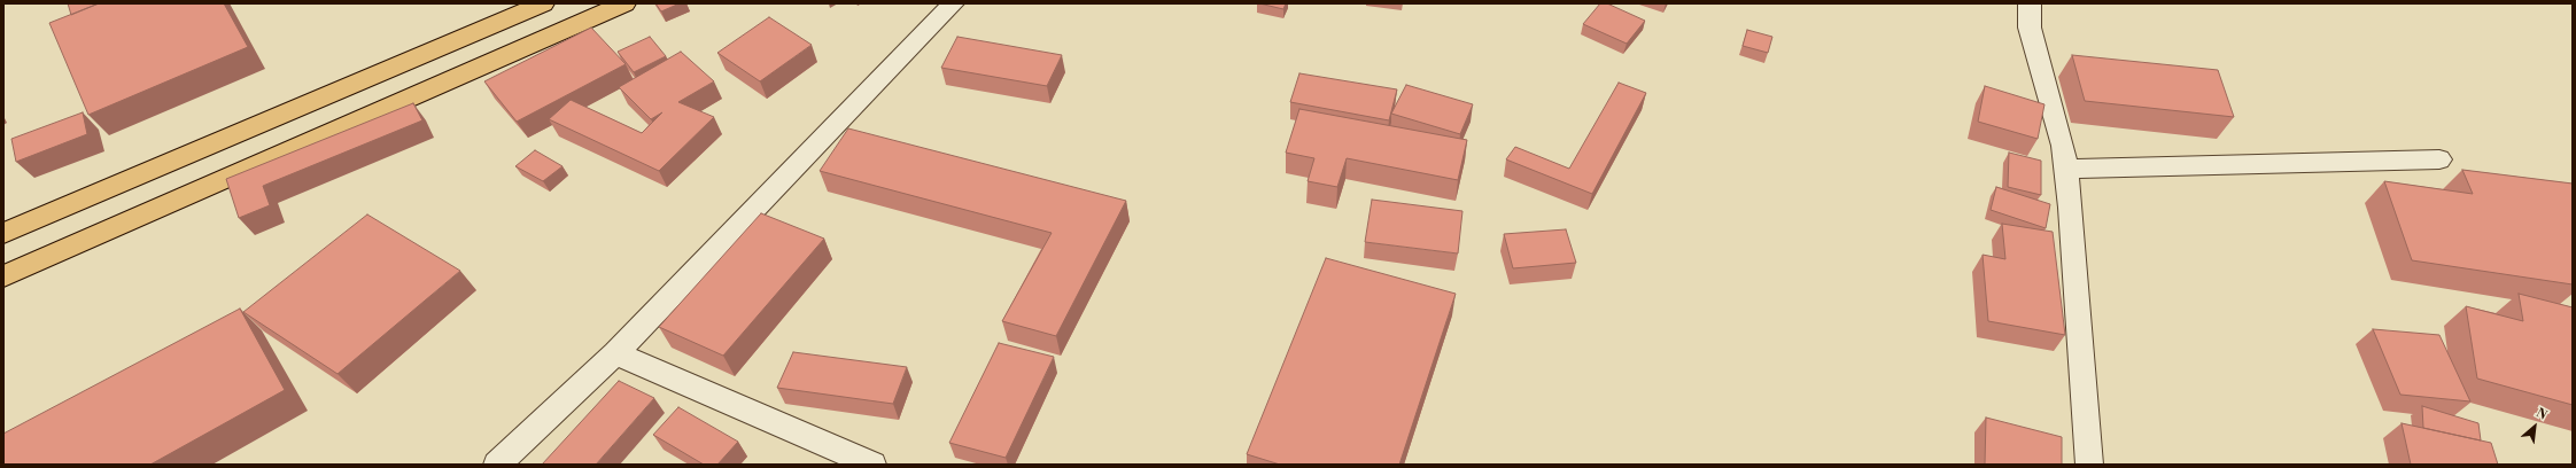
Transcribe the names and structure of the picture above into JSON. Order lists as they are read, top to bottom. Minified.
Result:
{"north":"top right"}
